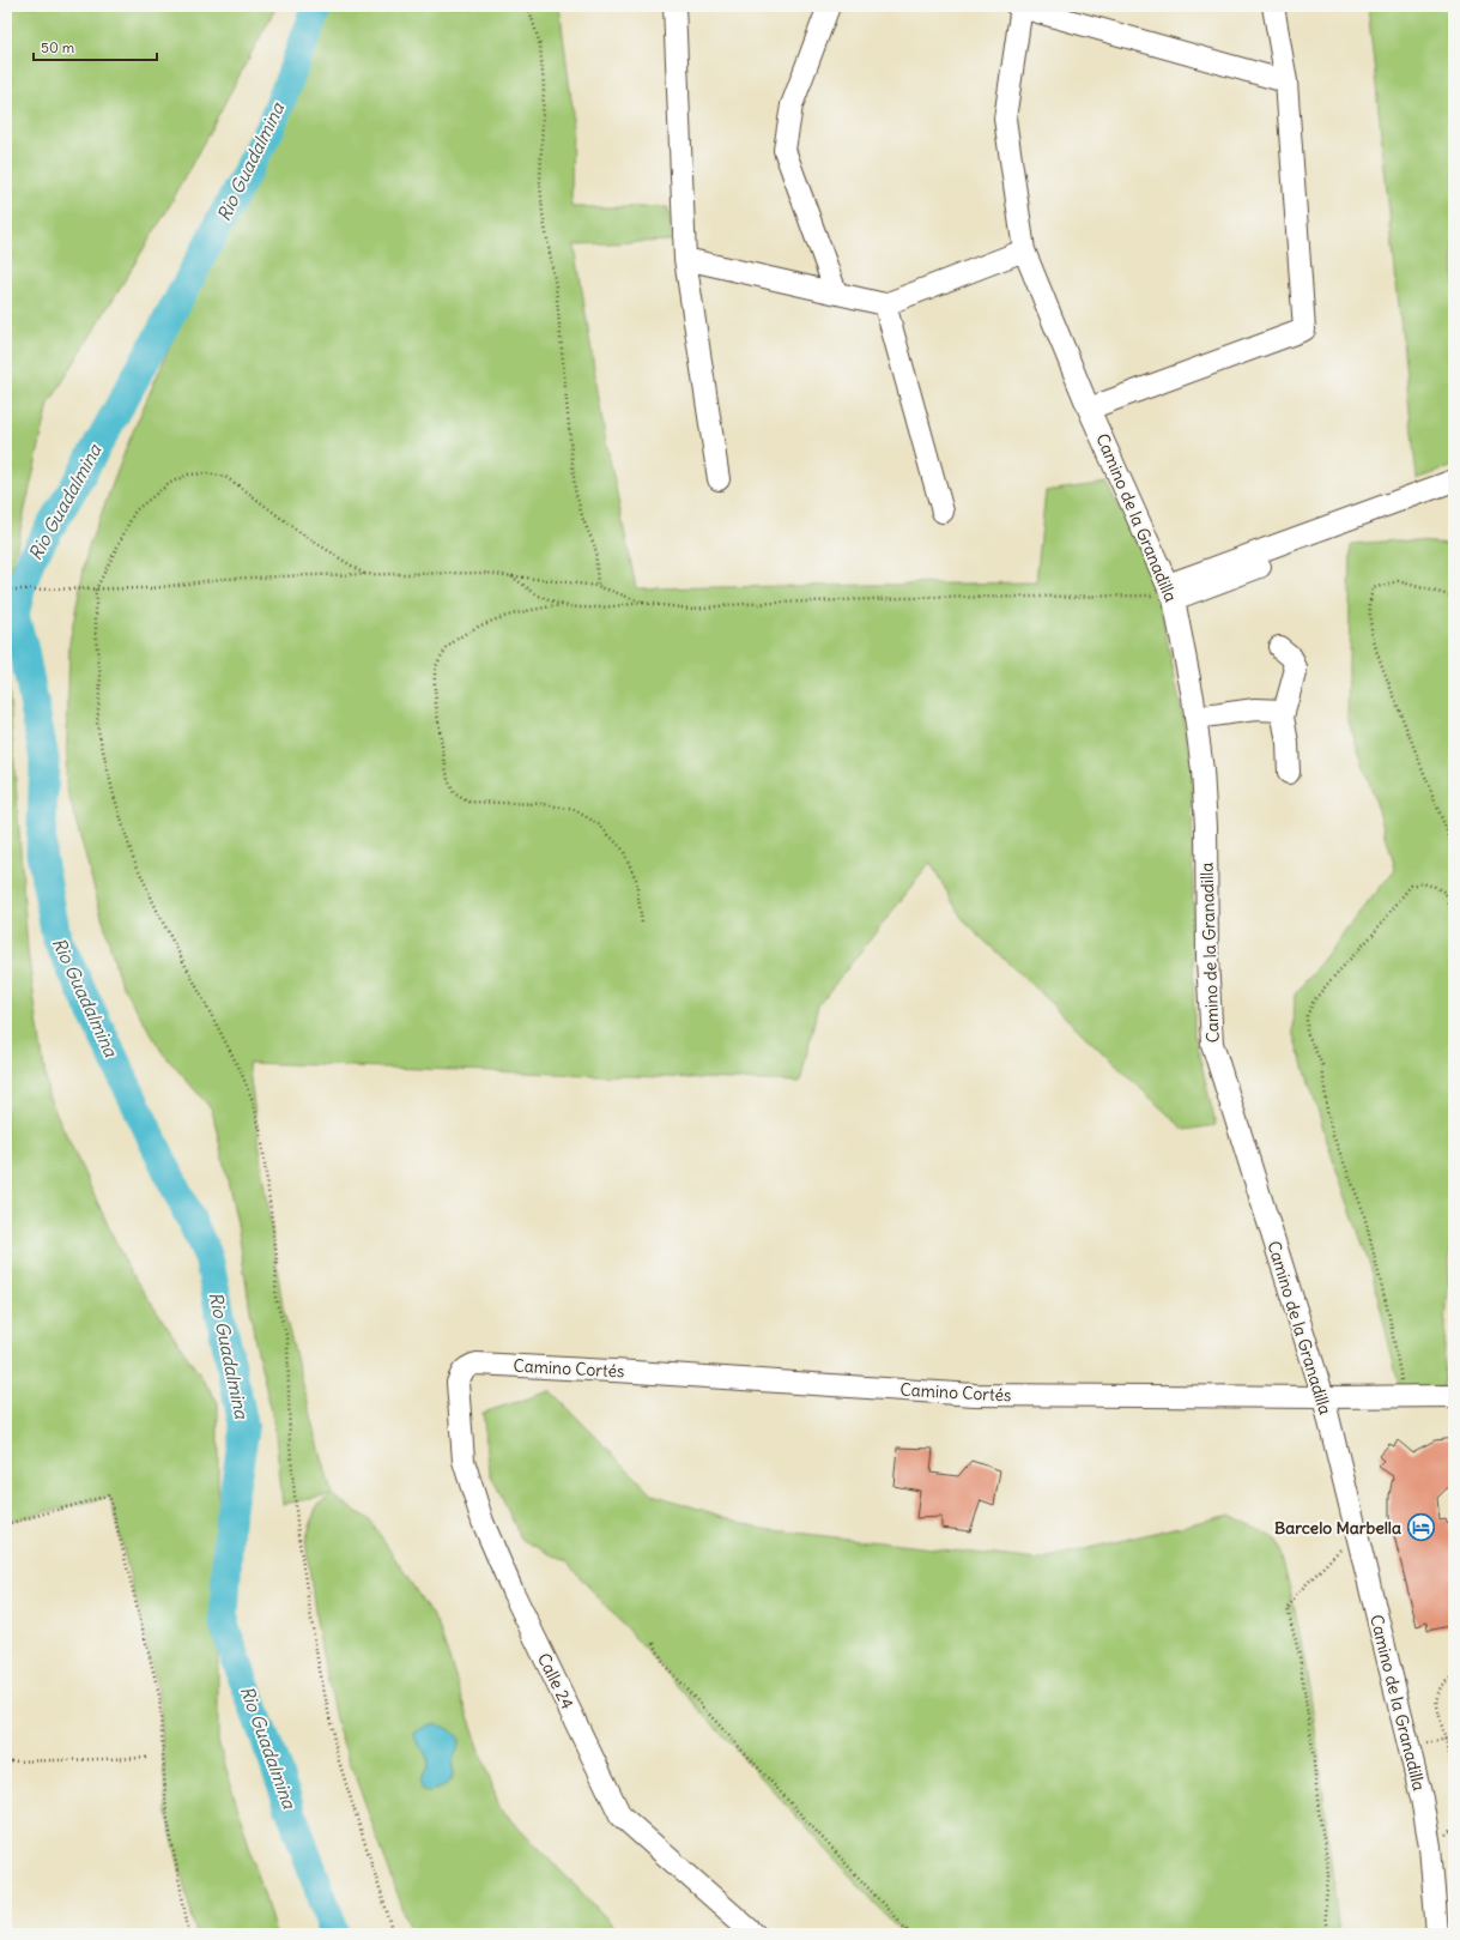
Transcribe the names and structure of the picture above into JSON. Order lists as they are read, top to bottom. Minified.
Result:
{"streets":{"street":["Camino de la Granadilla","Camino Cortés","Calle 24"]},"crossings":[["Camino de la Granadilla","Camino Cortés"],["Camino Cortés","Calle 24"]],"water":["Rio Guadalmina"],"places":{"hotel":["Barcelo Marbella"]},"scale_bar":"50 m"}
